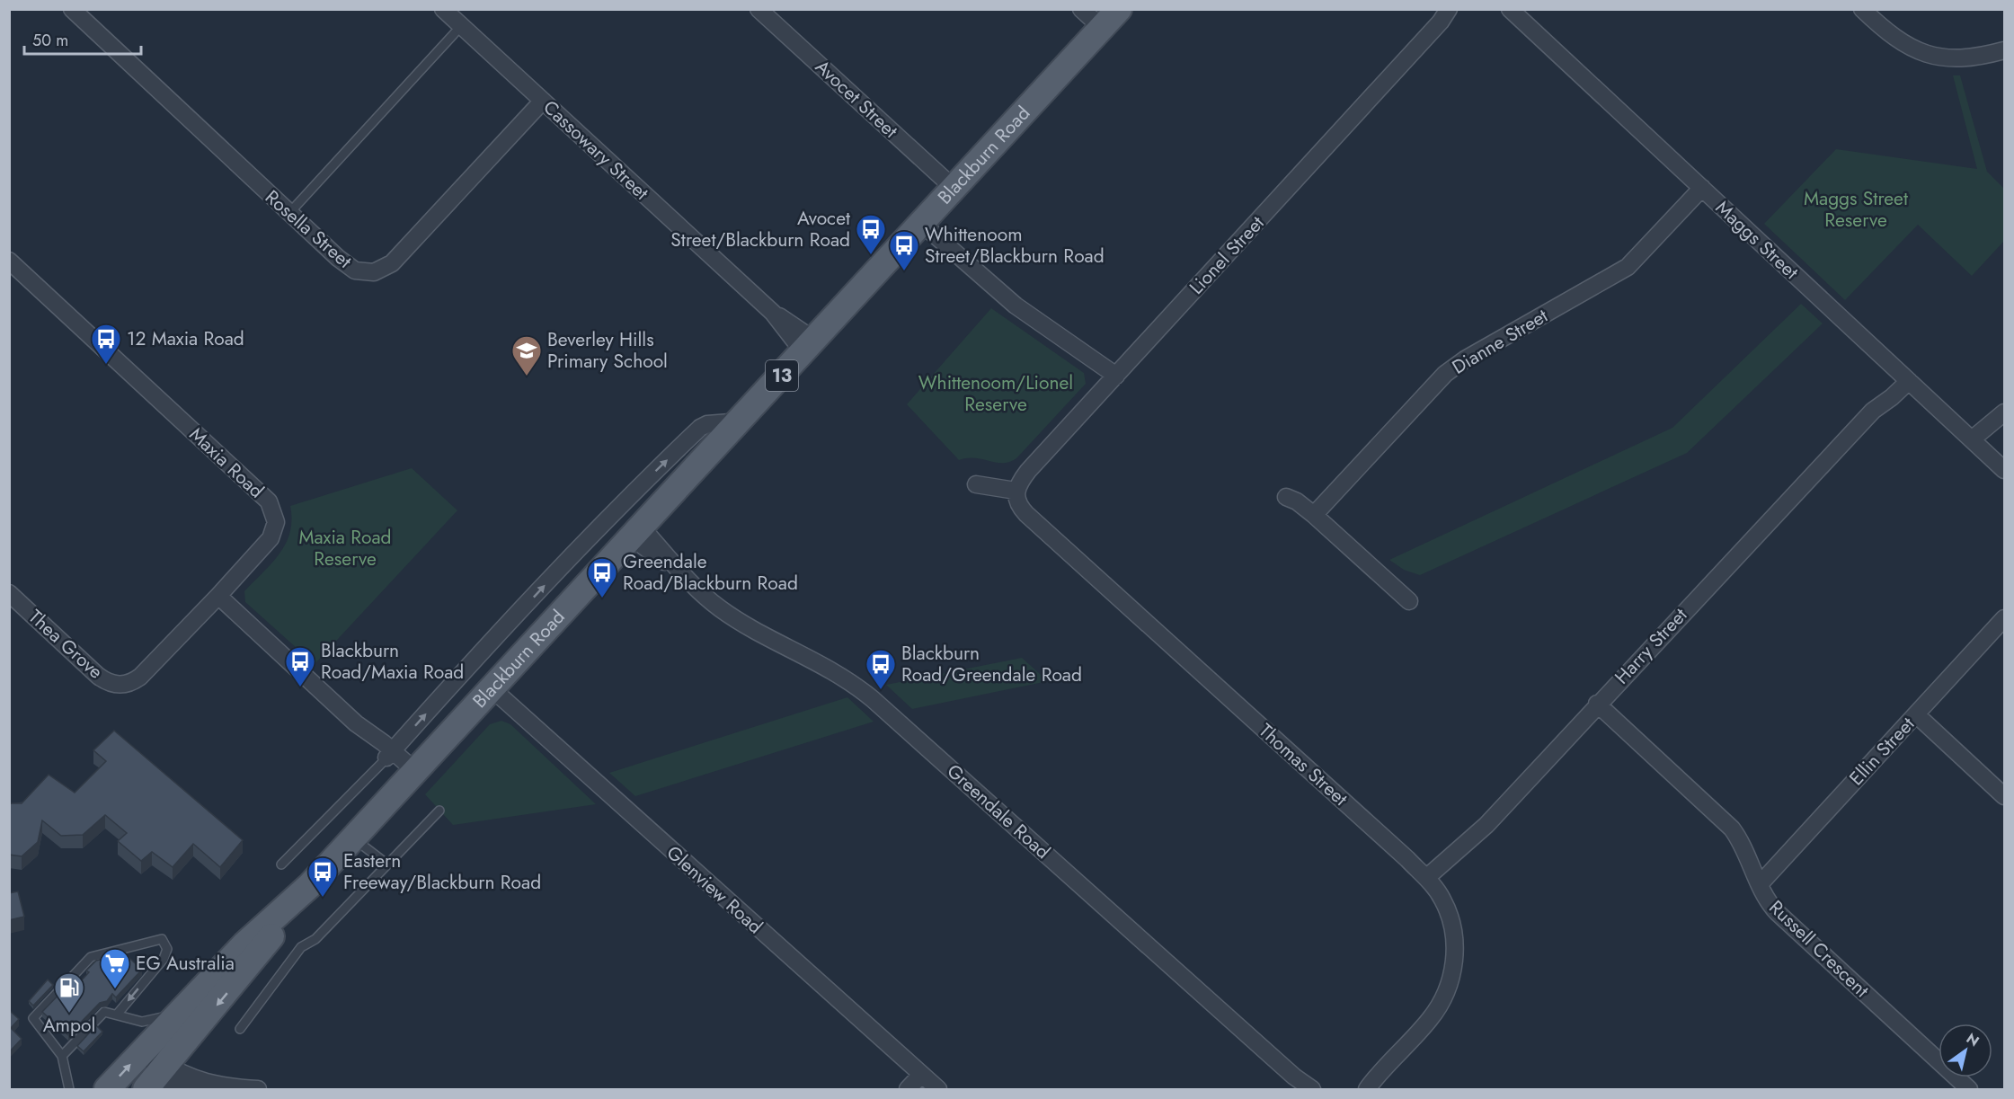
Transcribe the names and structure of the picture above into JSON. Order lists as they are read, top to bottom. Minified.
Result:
{"streets":{"main road":["Blackburn Road","13"],"street":["Avocet Street","Cassowary Street","Rosella Street","Maggs Street","Lionel Street","Dianne Street","Maxia Road","Thea Grove","Harry Street","Ellin Street","Thomas Street","Greendale Road","Glenview Road","Russell Crescent"]},"crossings":[["Avocet Street","Blackburn Road"],["Cassowary Street","Blackburn Road"],["Cassowary Street","Rosella Street"],["Blackburn Road","Greendale Road"],["Blackburn Road","Glenview Road"],["Maggs Street","Dianne Street"],["Maggs Street","Harry Street"],["Lionel Street","Thomas Street"],["Maxia Road","Thea Grove"],["Harry Street","Thomas Street"],["Harry Street","Russell Crescent"],["Ellin Street","Russell Crescent"]],"parks":["Maggs Street Reserve","Whittenoom/Lionel Reserve","Maxia Road Reserve"],"places":{"bus stop":["Avocet Street/Blackburn Road","Whittenoom Street/Blackburn Road","12 Maxia Road","Greendale Road/Blackburn Road","Blackburn Road/Maxia Road","Blackburn Road/Greendale Road","Eastern Freeway/Blackburn Road"],"school or university":["Beverley Hills Primary School"],"supermarket":["EG Australia"],"fuel station":["Ampol"]},"scale_bar":"50 m","north":"top right"}
